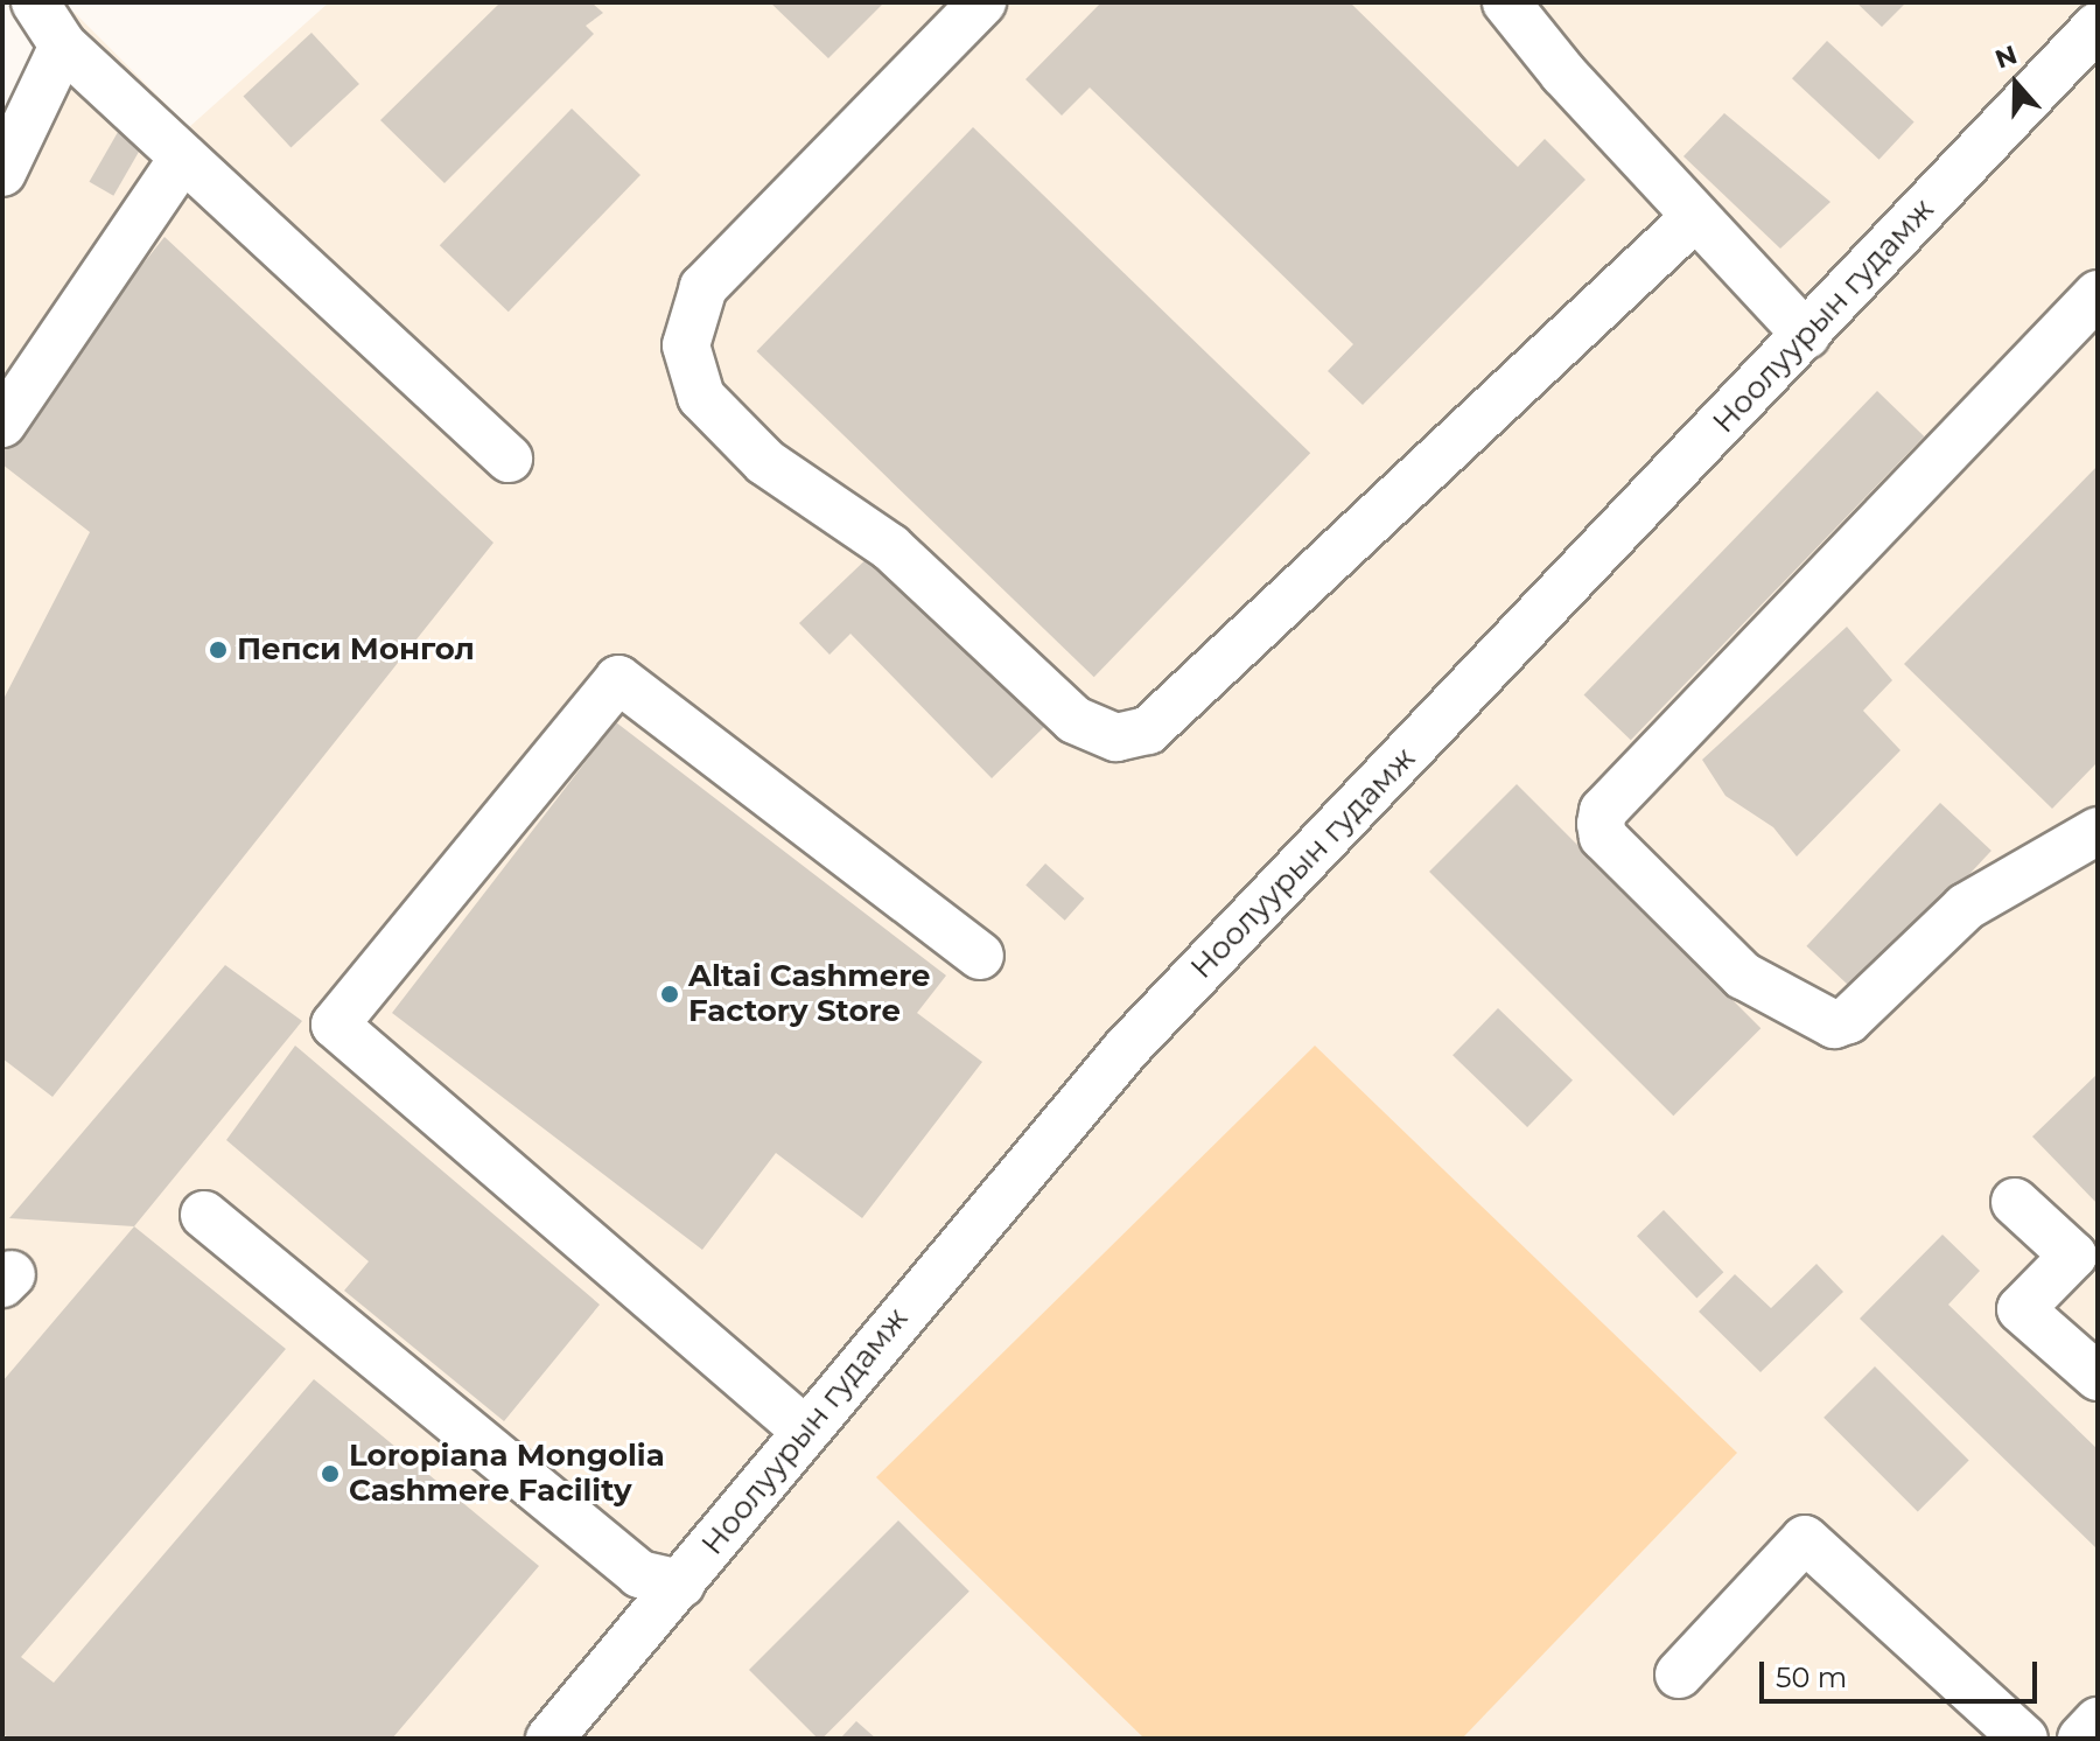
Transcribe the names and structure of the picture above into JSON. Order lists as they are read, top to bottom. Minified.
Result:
{"streets":{"street":["Ноолуурын гудамж"]},"places":["Пепси Монгол","Altai Cashmere Factory Store","Loropiana Mongolia Cashmere Facility"],"scale_bar":"50 m","north":"top"}
